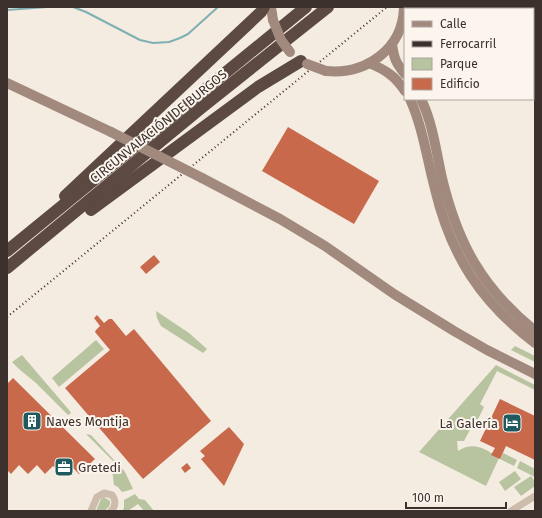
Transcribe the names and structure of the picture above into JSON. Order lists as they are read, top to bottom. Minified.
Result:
{"streets":{"highway":["CIRCUNVALACIÓN DE BURGOS"]},"places":{"building":["Naves Montija"],"hotel":["La Galería"],"office":["Gretedi"]},"legend":["Calle","Ferrocarril","Parque","Edificio"],"scale_bar":"100 m"}
